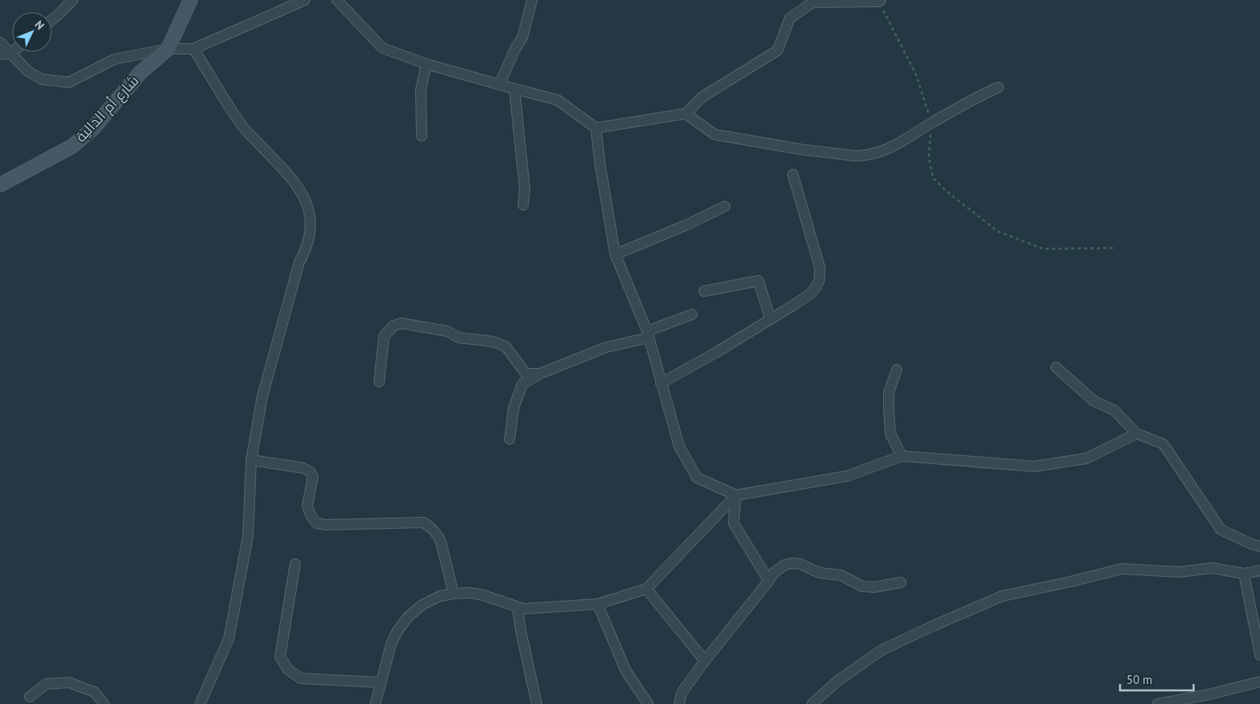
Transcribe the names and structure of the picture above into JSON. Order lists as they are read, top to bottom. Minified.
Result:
{"streets":{"street":["شارع أم الدالية"]},"scale_bar":"50 m","north":"top right"}
